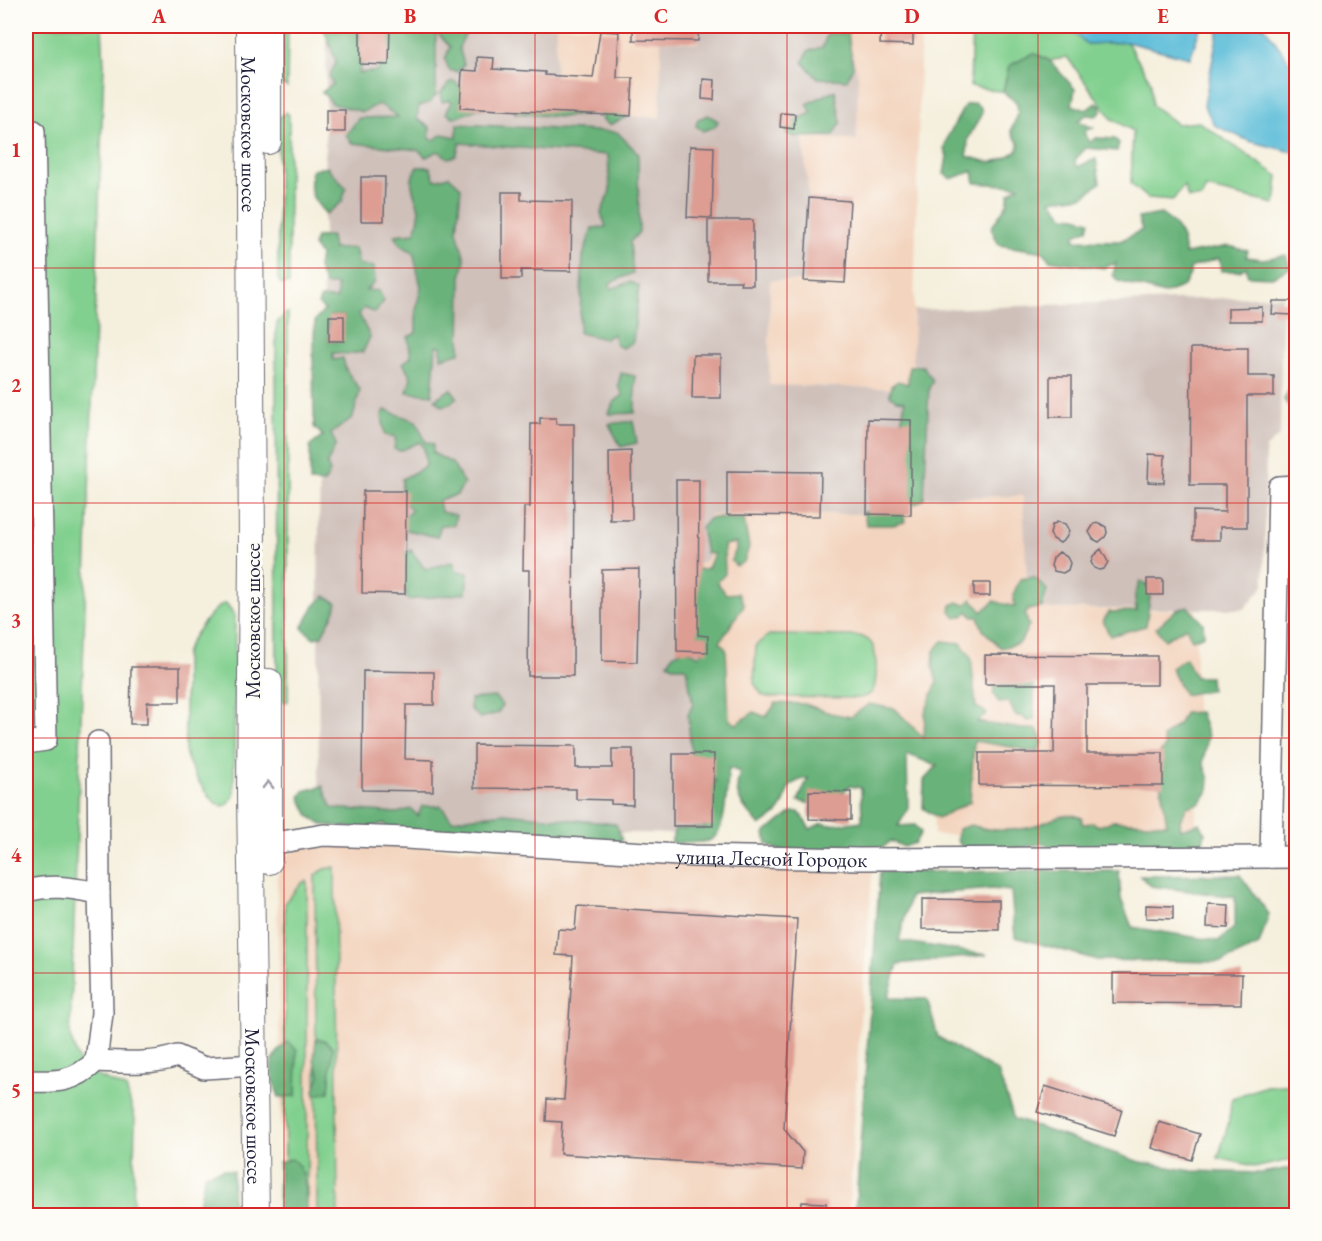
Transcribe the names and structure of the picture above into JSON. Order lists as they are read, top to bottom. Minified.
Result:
{"streets":{"main road":["Московское шоссе"],"street":["улица Лесной Городок"]},"crossings":[["Московское шоссе","улица Лесной Городок"]],"grid":{"columns":["A","B","C","D","E"],"rows":["1","2","3","4","5"]}}
